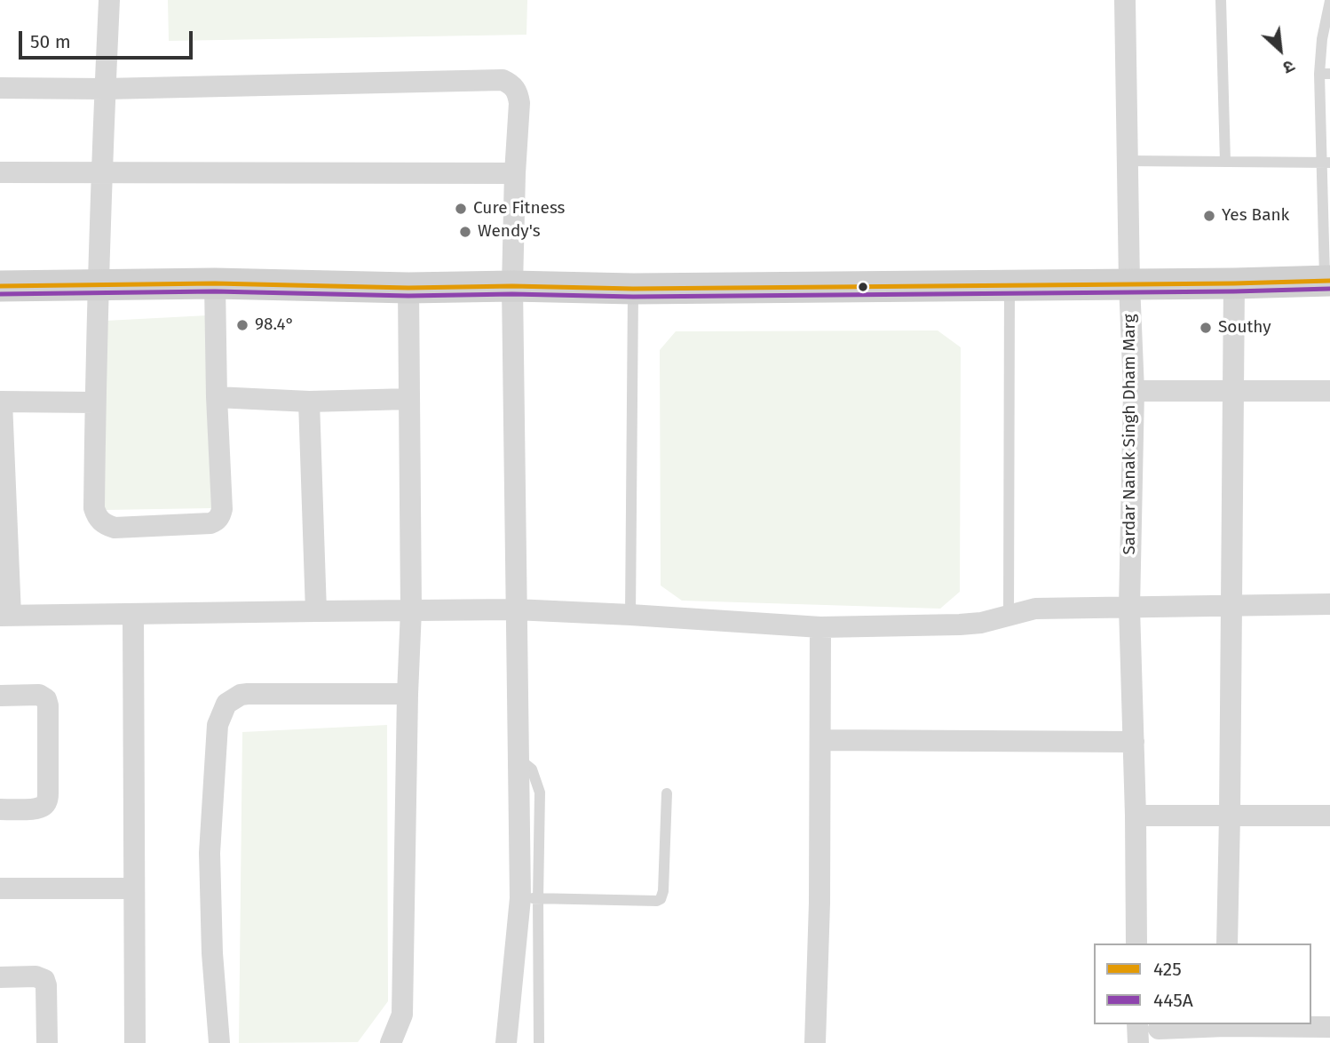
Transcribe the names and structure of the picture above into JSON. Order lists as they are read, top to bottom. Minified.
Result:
{"streets":{"street":["Sardar Nanak Singh Dham Marg"]},"places":["Cure Fitness","Yes Bank","Wendy's","98.4°","Southy"],"lines":["transit line 425","transit line 445A"],"legend":["425","445A"],"scale_bar":"50 m","north":"bottom right"}
